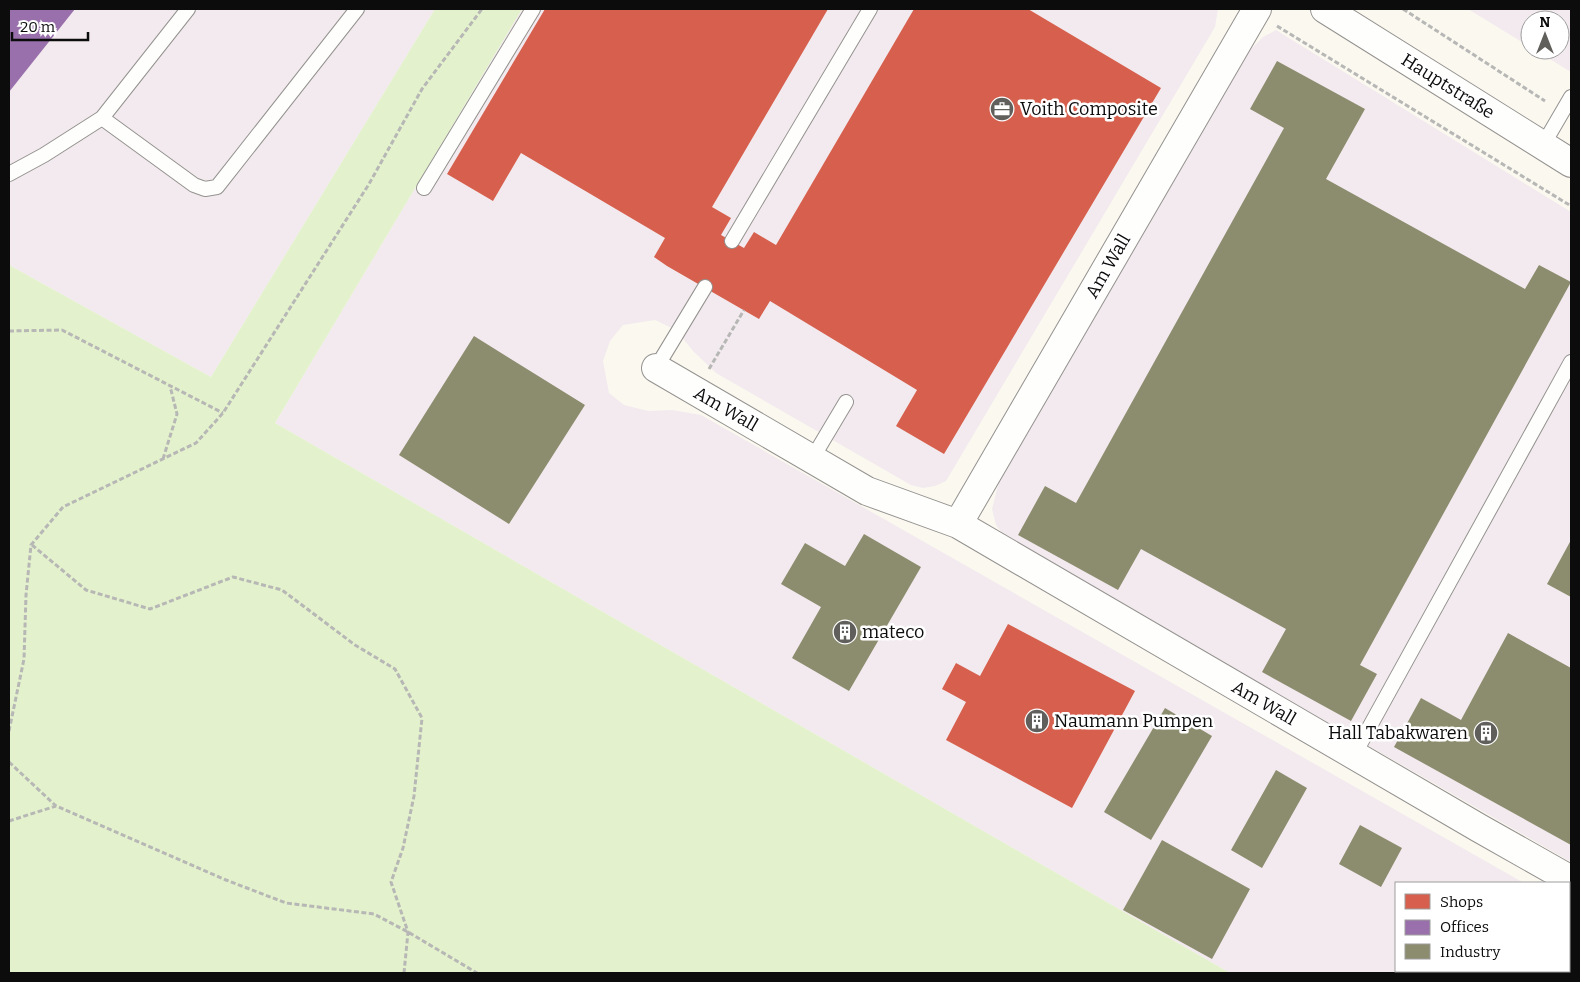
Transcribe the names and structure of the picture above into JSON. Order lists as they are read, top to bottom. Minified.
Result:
{"streets":{"street":["Hauptstraße","Am Wall"]},"places":{"office":["Voith Composite"],"building":["mateco","Naumann Pumpen","Hall Tabakwaren"]},"legend":["Shops","Offices","Industry"],"scale_bar":"20 m","north":"top"}
